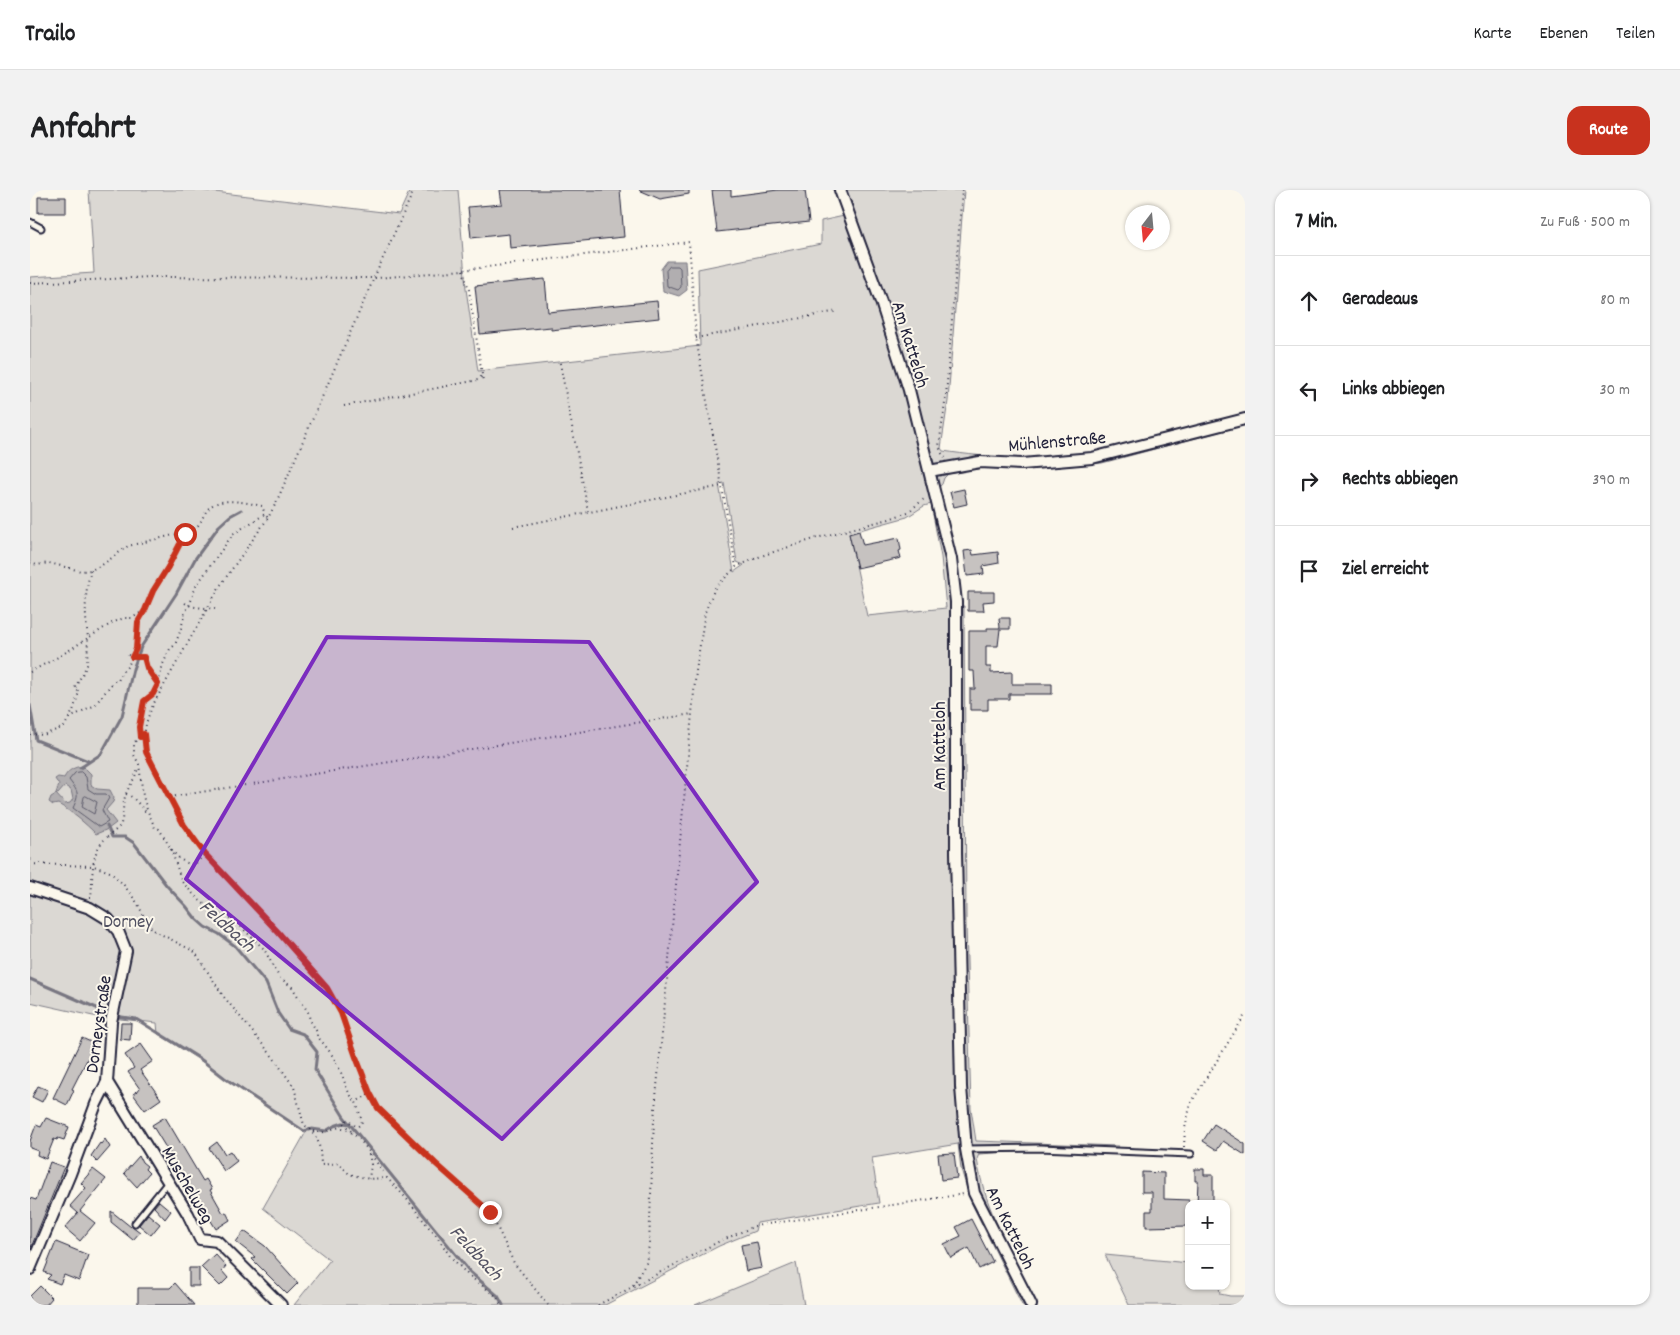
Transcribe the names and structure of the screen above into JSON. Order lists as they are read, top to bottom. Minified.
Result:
{"streets":{"street":["Am Katteloh","Mühlenstraße","Dorneystraße","Muschelweg"]},"crossings":[["Am Katteloh","Mühlenstraße"],["Dorneystraße","Muschelweg"]],"water":["Feldbach"],"parks":["Dorney"],"north":"bottom","page":{"header":"Trailo","nav":["Karte","Ebenen","Teilen"],"title":"Anfahrt","buttons":"Route","heading":["7 Min.","Zu Fuß · 500 m"],"list":[["Geradeaus","80 m"],["Links abbiegen","30 m"],["Rechts abbiegen","390 m"],"Ziel erreicht"],"map_buttons":["+","−"]}}
